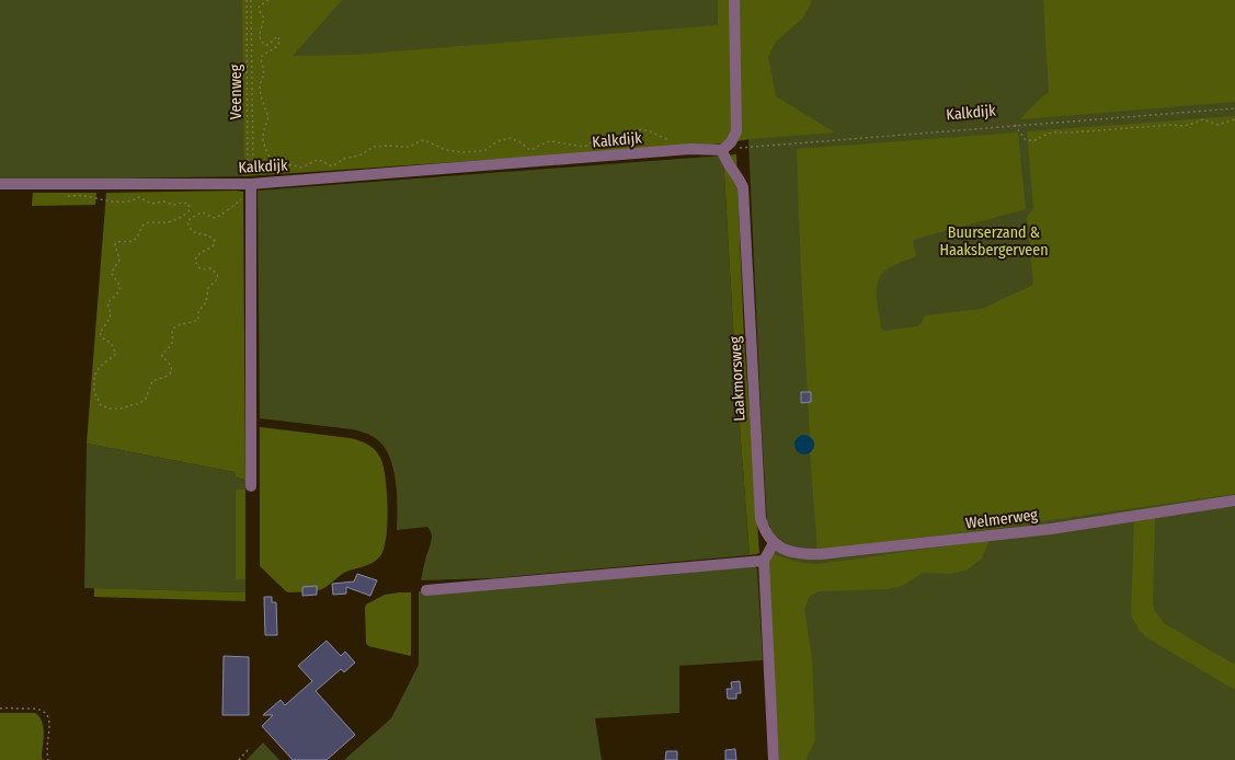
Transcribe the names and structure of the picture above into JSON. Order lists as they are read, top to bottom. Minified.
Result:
{"streets":{"street":["Kalkdijk","Laakmorsweg","Welmerweg"],"path":["Veenweg"]},"crossings":[["Veenweg","Kalkdijk"],["Kalkdijk","Laakmorsweg"],["Laakmorsweg","Welmerweg"]],"parks":["Buurserzand & Haaksbergerveen"]}
